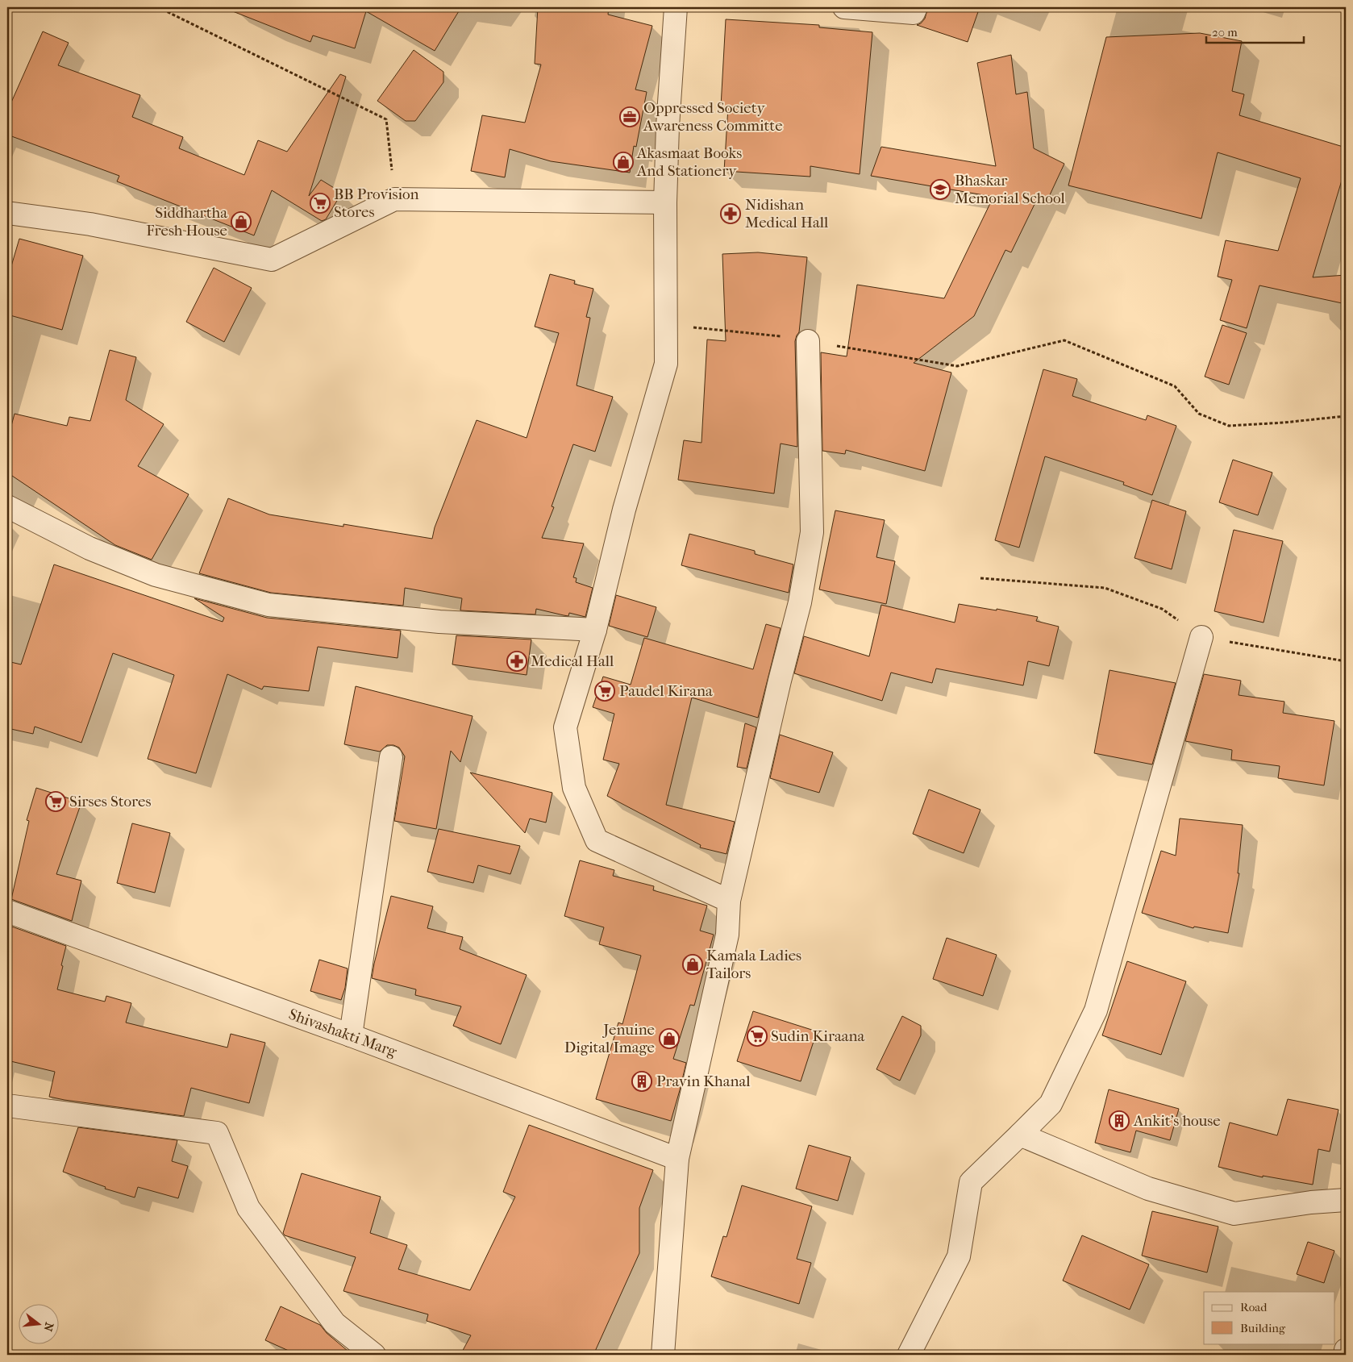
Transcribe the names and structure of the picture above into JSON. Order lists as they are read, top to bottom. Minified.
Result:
{"streets":{"street":["Shivashakti Marg"]},"places":{"office":["Oppressed Society Awareness Committe"],"shop":["Akasmaat Books And Stationery","Siddhartha Fresh House","Kamala Ladies Tailors","Jenuine Digital Image"],"school or university":["Bhaskar Memorial School"],"supermarket":["BB Provision Stores","Paudel Kirana","Sirses Stores","Sudin Kiraana"],"pharmacy":["Nidishan Medical Hall","Medical Hall"],"building":["Pravin Khanal","Ankit's house"]},"legend":["Road","Building"],"scale_bar":"20 m","north":"right"}
